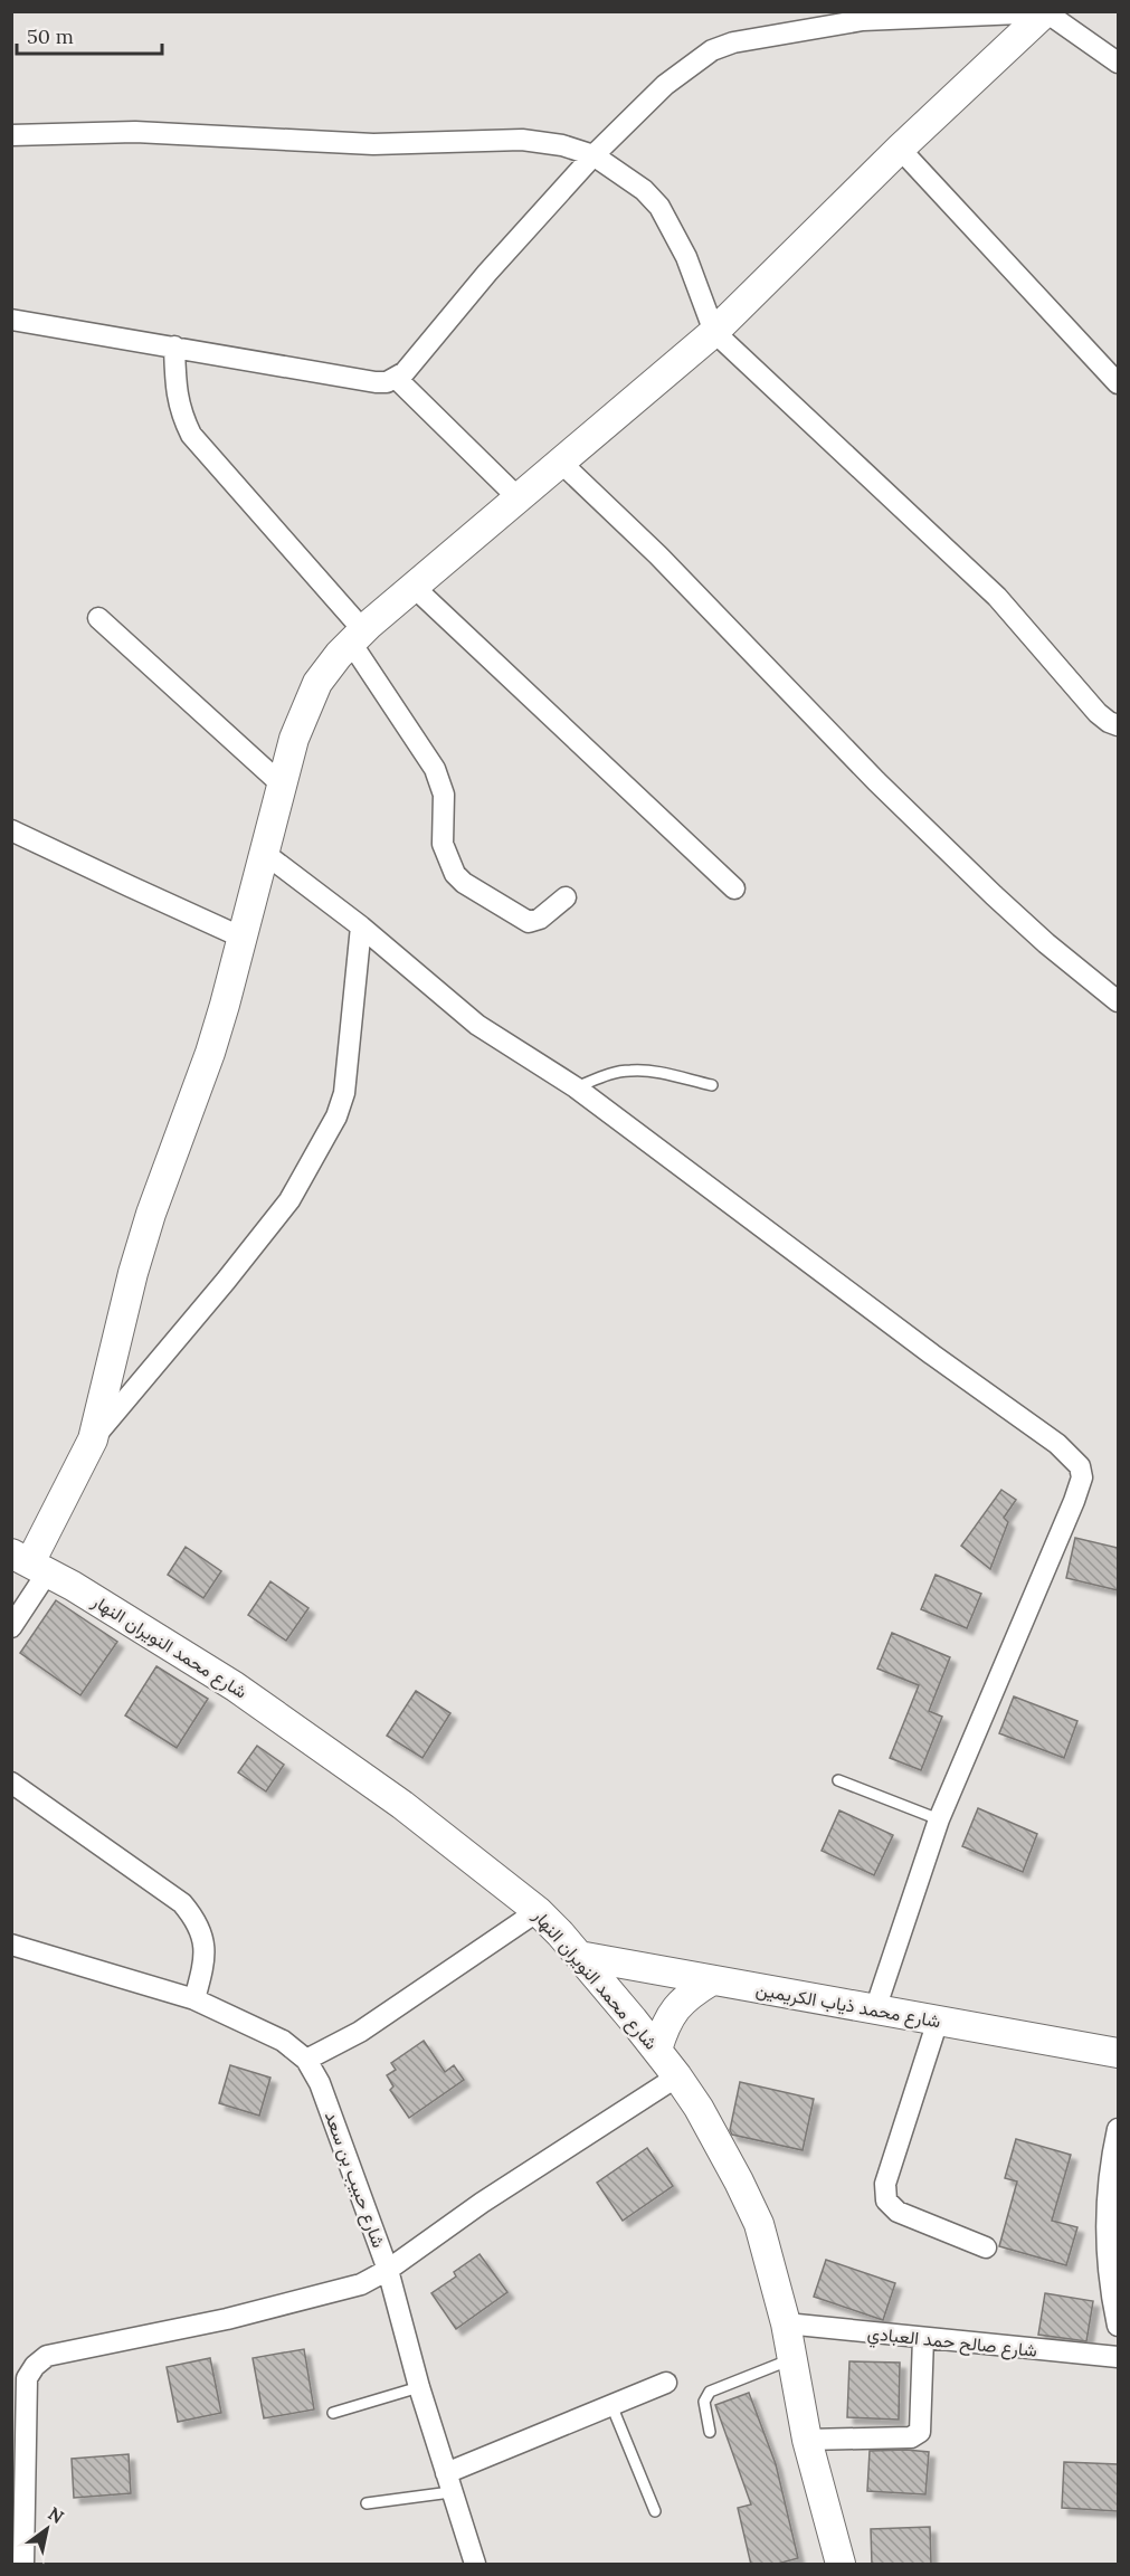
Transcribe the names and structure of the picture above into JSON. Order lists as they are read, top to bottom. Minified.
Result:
{"streets":{"street":["شارع محمد النويران النهار","شارع محمد ذياب الكريمين","شارع حبيب بن سعد","شارع صالح حمد العبادي"]},"crossings":[["شارع محمد النويران النهار","شارع محمد ذياب الكريمين"],["شارع محمد النويران النهار","شارع صالح حمد العبادي"]],"scale_bar":"50 m","north":"top right"}
